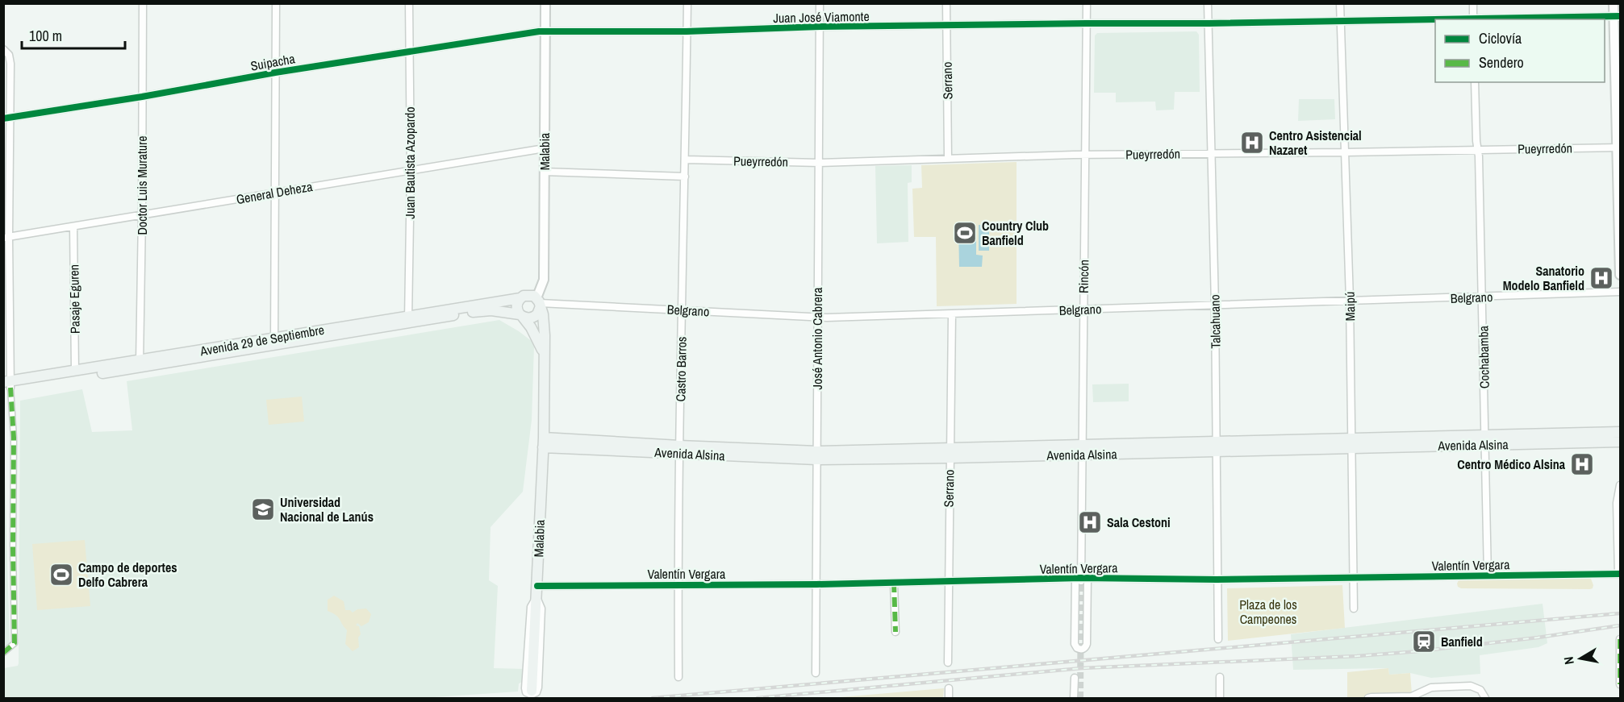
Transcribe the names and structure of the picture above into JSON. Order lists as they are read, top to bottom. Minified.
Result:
{"streets":{"main road":["Malabia","Avenida 29 de Septiembre","Avenida Alsina"],"street":["Juan José Viamonte","Suipacha","Serrano","Pueyrredón","Juan Bautista Azopardo","Doctor Luis Murature","General Deheza","Rincón","Belgrano","Pasaje Eguren","Maipú","Talcahuano","José Antonio Cabrera","Cochabamba","Castro Barros","Valentín Vergara"]},"crossings":[["Juan José Viamonte","Suipacha"],["Juan José Viamonte","Serrano"],["Juan José Viamonte","Malabia"],["Juan José Viamonte","Rincón"],["Juan José Viamonte","Maipú"],["Juan José Viamonte","Talcahuano"],["Juan José Viamonte","José Antonio Cabrera"],["Juan José Viamonte","Castro Barros"],["Suipacha","Malabia"],["Suipacha","Juan Bautista Azopardo"],["Suipacha","Doctor Luis Murature"],["Serrano","Pueyrredón"],["Serrano","Belgrano"],["Serrano","Avenida Alsina"],["Serrano","Valentín Vergara"],["Pueyrredón","Rincón"],["Pueyrredón","Maipú"],["Pueyrredón","Talcahuano"],["Pueyrredón","José Antonio Cabrera"],["Pueyrredón","Cochabamba"],["Pueyrredón","Castro Barros"],["Malabia","General Deheza"],["Malabia","Belgrano"],["Malabia","Avenida 29 de Septiembre"],["Malabia","Avenida Alsina"],["Malabia","Valentín Vergara"],["Juan Bautista Azopardo","General Deheza"],["Juan Bautista Azopardo","Avenida 29 de Septiembre"],["Doctor Luis Murature","General Deheza"],["Doctor Luis Murature","Avenida 29 de Septiembre"],["General Deheza","Pasaje Eguren"],["Rincón","Belgrano"],["Rincón","Avenida Alsina"],["Rincón","Valentín Vergara"],["Belgrano","Maipú"],["Belgrano","Talcahuano"],["Belgrano","José Antonio Cabrera"],["Belgrano","Avenida 29 de Septiembre"],["Belgrano","Cochabamba"],["Belgrano","Castro Barros"],["Pasaje Eguren","Avenida 29 de Septiembre"],["Maipú","Avenida Alsina"],["Maipú","Valentín Vergara"],["Talcahuano","Avenida Alsina"],["Talcahuano","Valentín Vergara"],["José Antonio Cabrera","Avenida Alsina"],["José Antonio Cabrera","Valentín Vergara"],["Cochabamba","Avenida Alsina"],["Cochabamba","Valentín Vergara"],["Castro Barros","Avenida Alsina"],["Castro Barros","Valentín Vergara"]],"parks":["Plaza de los Campeones"],"places":{"hospital":["Centro Asistencial Nazaret","Sanatorio Modelo Banfield","Centro Médico Alsina","Sala Cestoni"],"sports":["Country Club Banfield","Campo de deportes Delfo Cabrera"],"school or university":["Universidad Nacional de Lanús"],"station":["Banfield"]},"legend":["Ciclovía","Sendero"],"scale_bar":"100 m","north":"left"}
